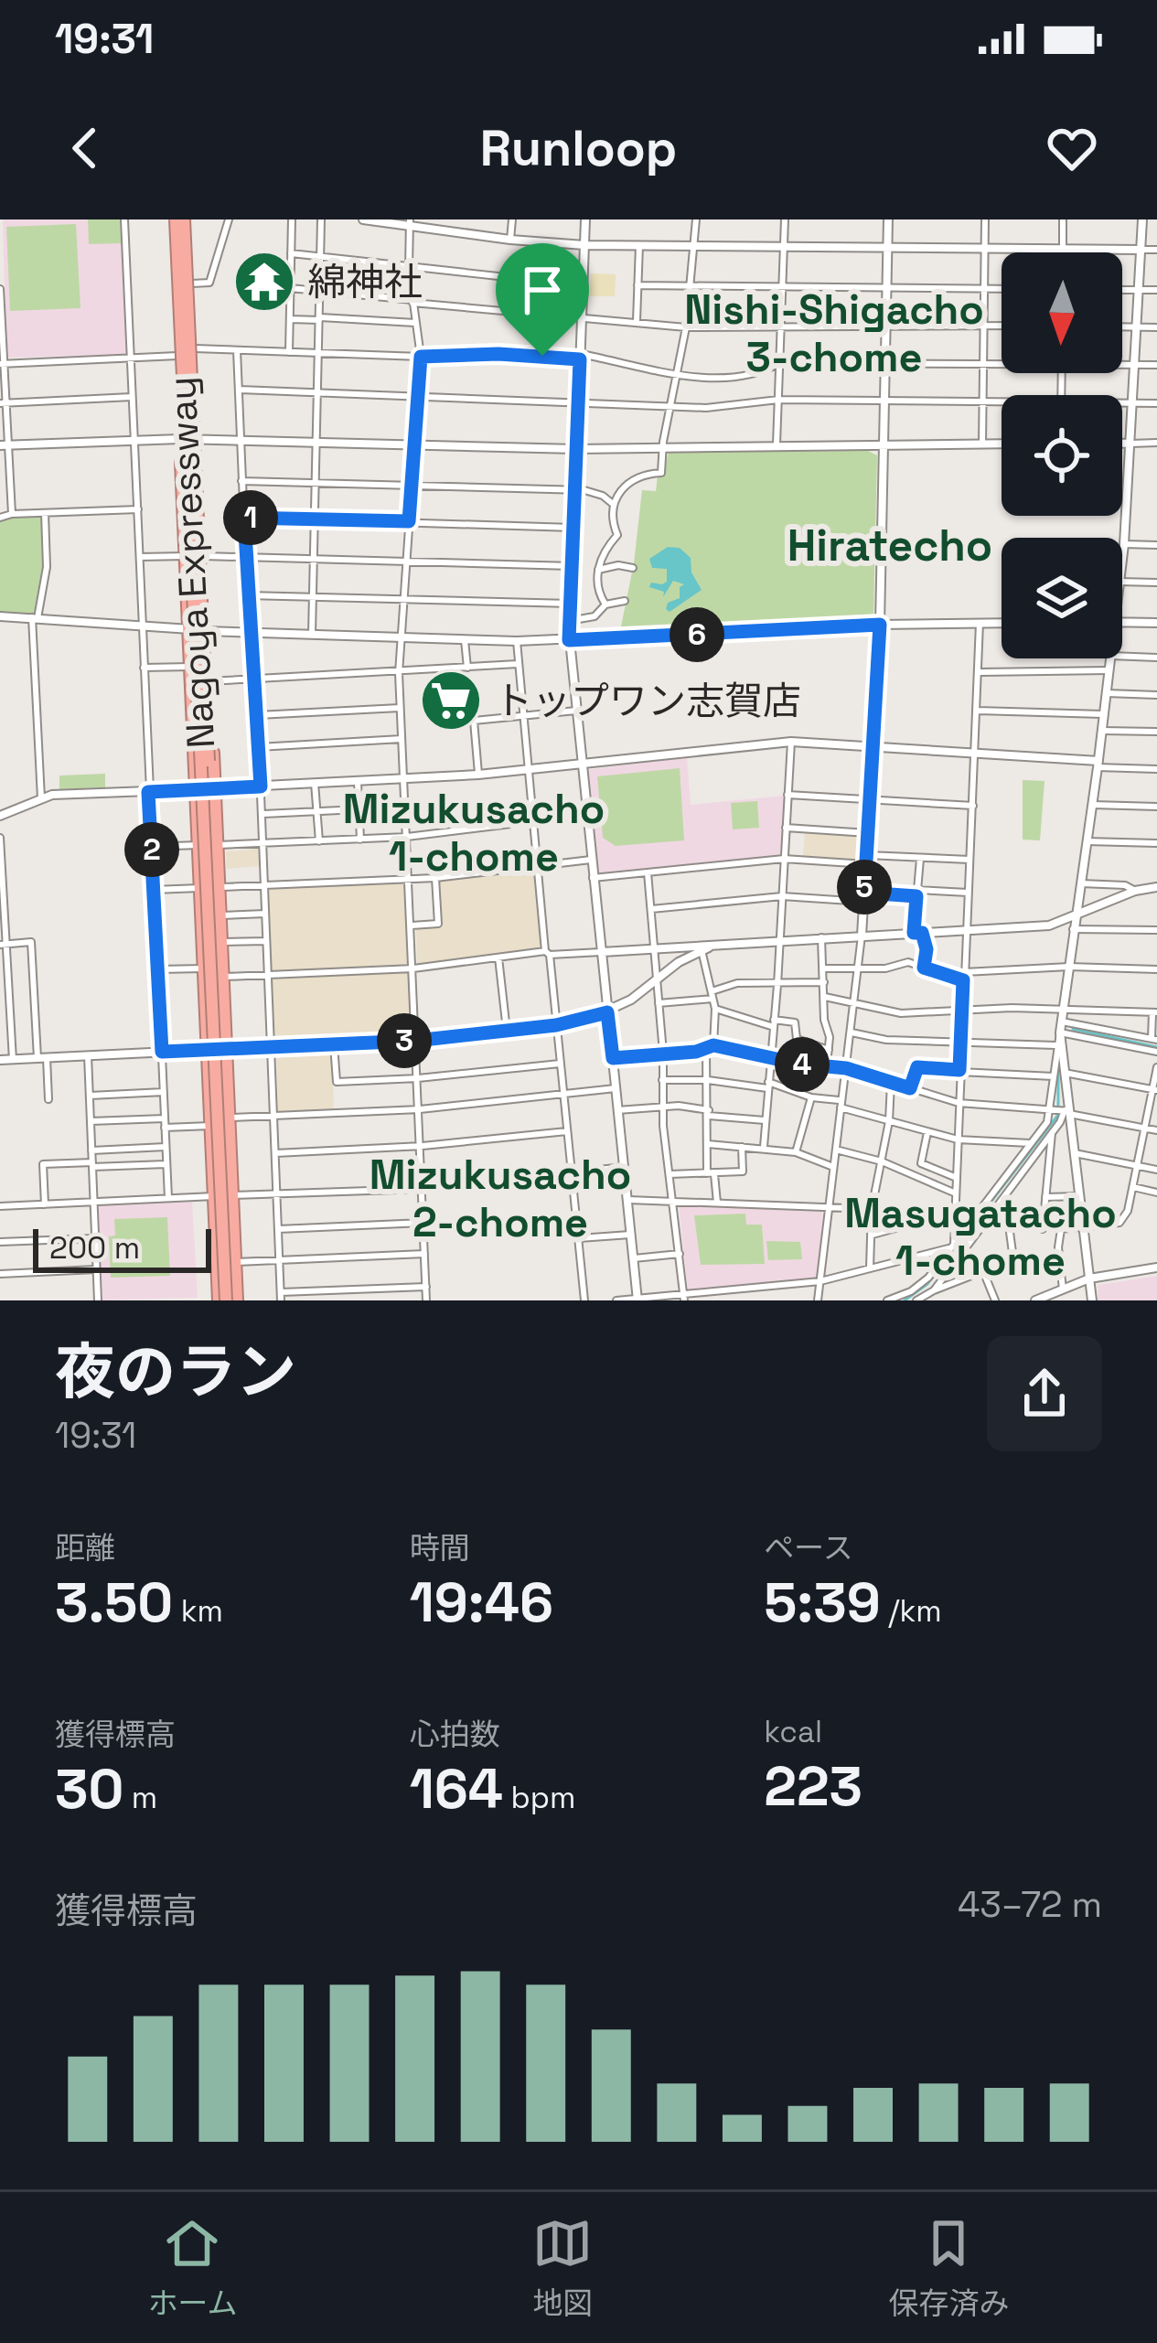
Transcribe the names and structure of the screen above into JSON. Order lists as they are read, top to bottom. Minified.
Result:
{"streets":{"highway":["Nagoya Expressway"]},"districts":["Nishi-Shigacho 3-chome","Hiratecho","Mizukusacho 1-chome","Mizukusacho 2-chome","Masugatacho 1-chome"],"places":{"temple":["綿神社"],"supermarket":["トップワン志賀店"]},"scale_bar":"200 m","north":"bottom","page":{"status":"19:31","header":"Runloop","pins":["1","6","2","5","3","4"],"scale":"200 m","heading":["夜のラン","19:31"],"stats":[["距離","3.50 km"],["時間","19:46"],["ペース","5:39 /km"],["獲得標高","30 m"],["心拍数","164 bpm"],["kcal","223"]],"chart":["獲得標高","43–72 m"],"tabs":["ホーム","地図","保存済み"]}}
